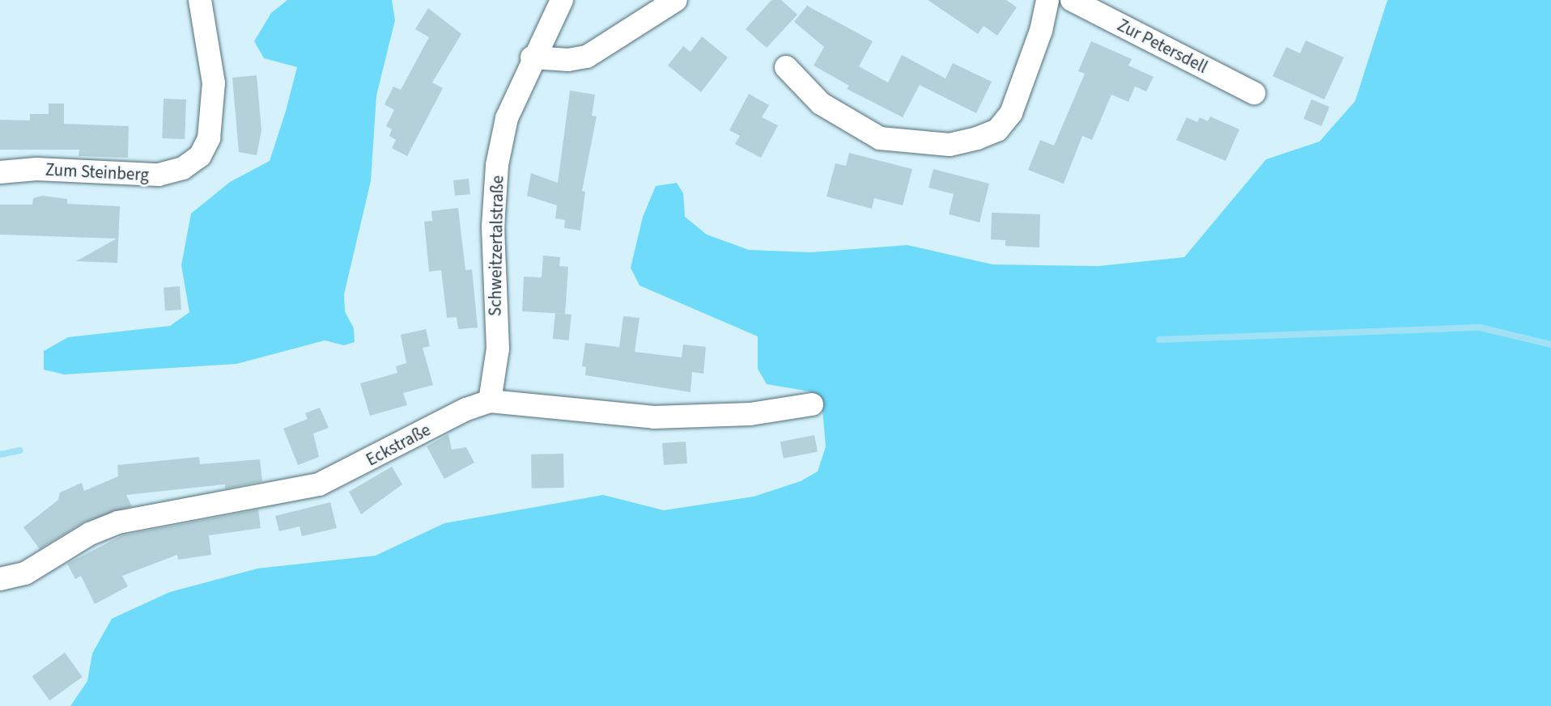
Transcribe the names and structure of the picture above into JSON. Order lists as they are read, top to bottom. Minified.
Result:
{"streets":{"street":["Zur Petersdell","Zum Steinberg","Schweitzertalstraße","Eckstraße"]},"crossings":[["Schweitzertalstraße","Eckstraße"]]}
